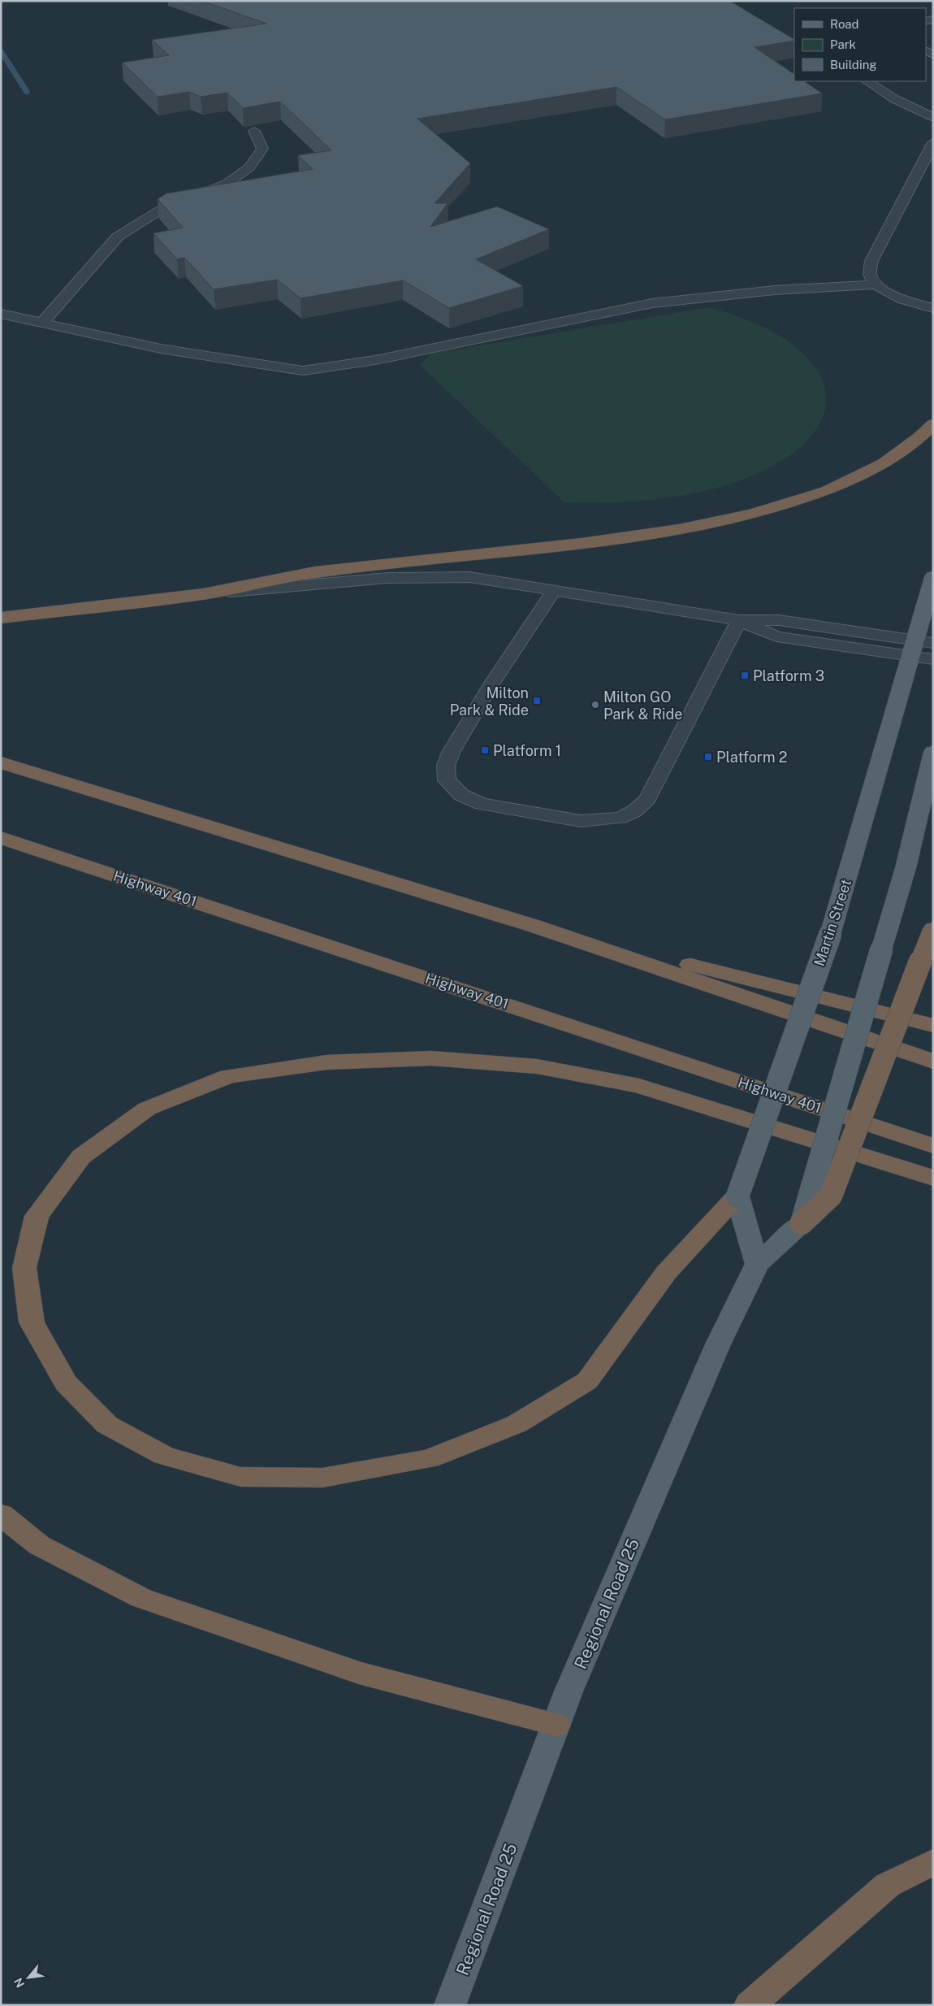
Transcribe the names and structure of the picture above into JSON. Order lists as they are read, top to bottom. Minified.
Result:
{"streets":{"highway":["Highway 401"],"main road":["Martin Street","Regional Road 25"]},"places":{"transit":["Platform 3","Milton Park & Ride","Platform 1","Platform 2"],"other":["Milton GO Park & Ride"]},"legend":["Road","Park","Building"],"north":"bottom left"}
